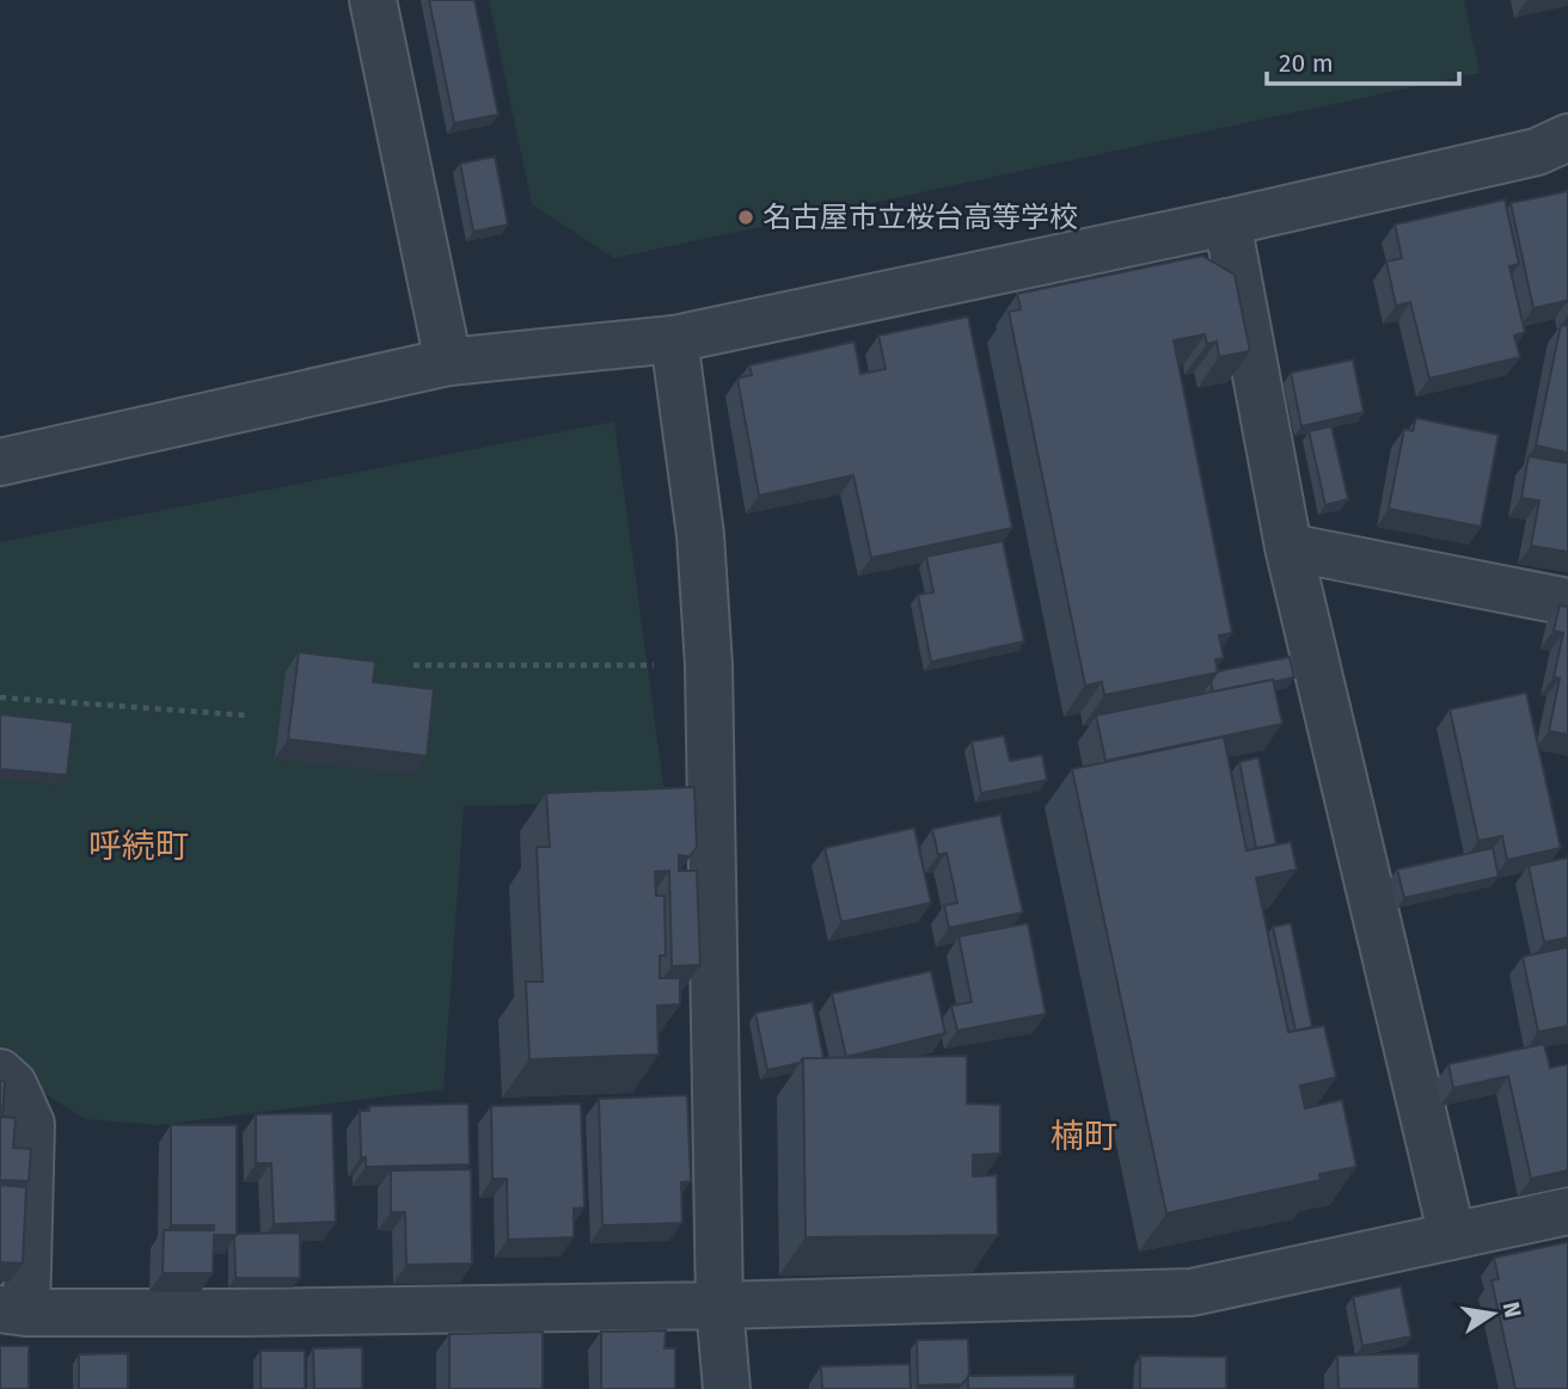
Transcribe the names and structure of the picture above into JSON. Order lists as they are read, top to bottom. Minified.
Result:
{"districts":["呼続町","楠町"],"places":["名古屋市立桜台高等学校"],"scale_bar":"20 m","north":"right"}
